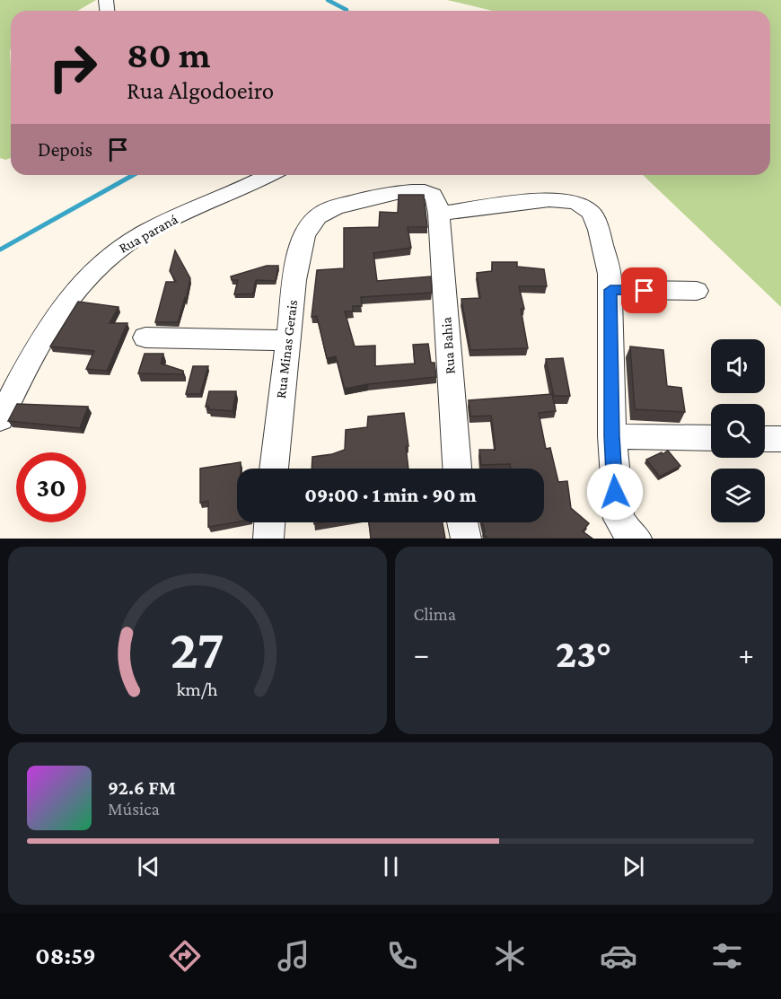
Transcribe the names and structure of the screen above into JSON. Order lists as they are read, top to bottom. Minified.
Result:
{"streets":{"street":["Rua paraná","Rua Bahia","Rua Minas Gerais"]},"crossings":[["Rua Bahia","Rua Minas Gerais"]],"page":{"turn":["80 m","Rua Algodoeiro"],"then":"Depois","limit":"30","trip":"09:00 · 1 min · 90 m","tile":"Clima","heat":["−","23°","+"],"song":["92.6 FM","Música"],"tabs":"08:59","gauge":["27","km/h"]}}
